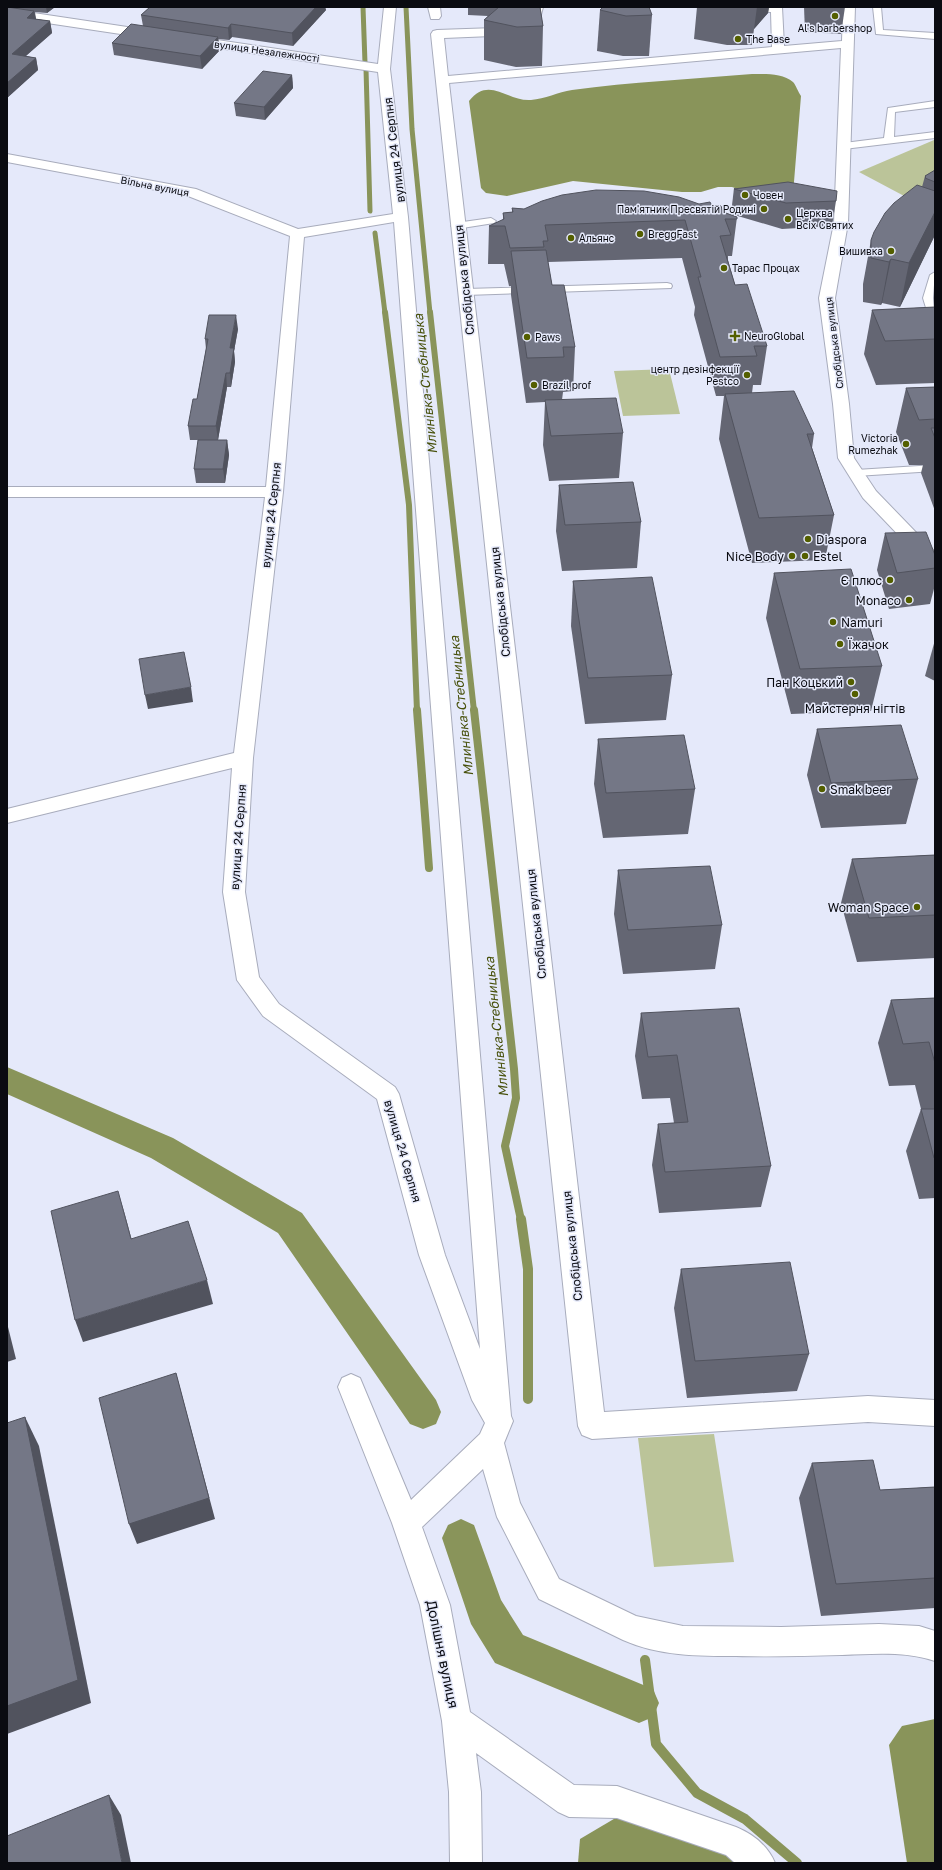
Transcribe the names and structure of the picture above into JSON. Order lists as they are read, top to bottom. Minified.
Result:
{"streets":{"street":["вулиця Незалежності","вулиця 24 Серпня","Вільна вулиця","Слобідська вулиця","Долішня вулиця"]},"crossings":[["вулиця Незалежності","вулиця 24 Серпня"],["вулиця 24 Серпня","Вільна вулиця"]],"water":["Млинівка-Стебницька"],"places":{"other":["Al's barbershop","The Base","Човен","Пам'ятник Пресвятій Родині","Церква Всіх Святих","BreggFast","Альянс","Вишивка","Тарас Процах","Paws","центр дезінфекції Pestco","Brazil prof","Victoria Rumezhak","Diaspora","Nice Body","Estel","Є плюс","Monaco","Namuri","Їжачок","Пан Коцький","Майстерня нігтів","Smak beer","Woman Space"],"health":["NeuroGlobal"]}}
